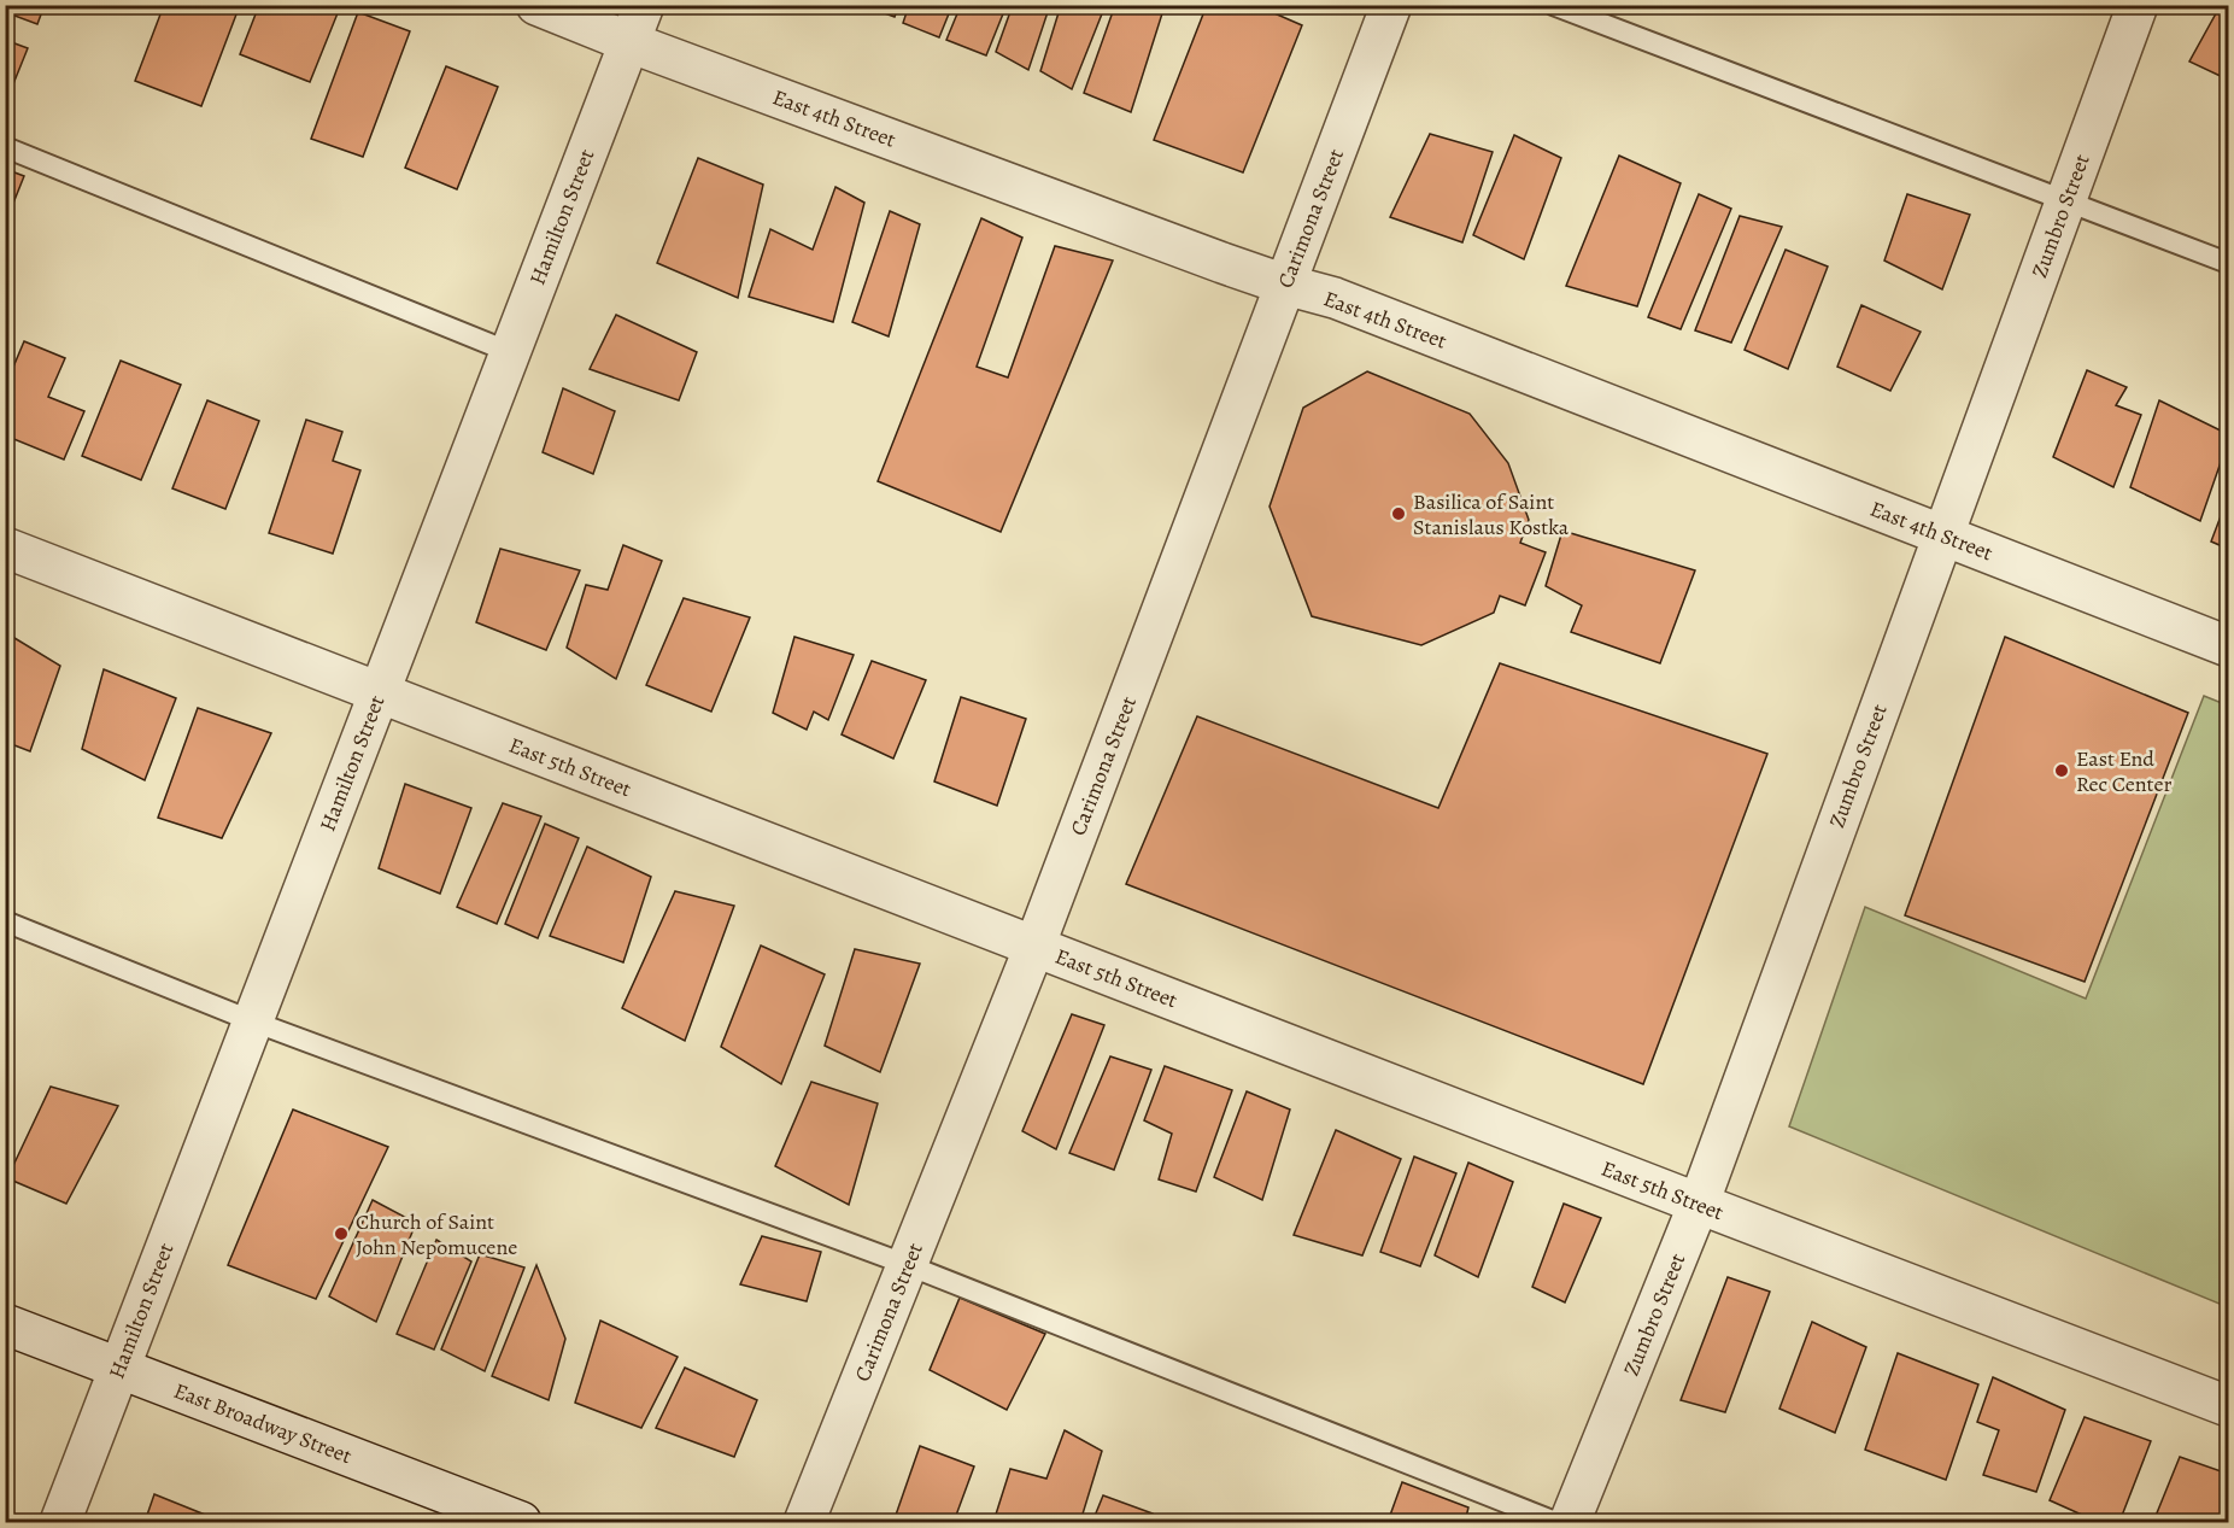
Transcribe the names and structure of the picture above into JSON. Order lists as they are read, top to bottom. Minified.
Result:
{"streets":{"street":["East 4th Street","Zumbro Street","Hamilton Street","Carimona Street","East 5th Street","East Broadway Street"]},"crossings":[["East 4th Street","Zumbro Street"],["East 4th Street","Hamilton Street"],["East 4th Street","Carimona Street"],["Zumbro Street","East 5th Street"],["Hamilton Street","East 5th Street"],["Hamilton Street","East Broadway Street"],["Carimona Street","East 5th Street"]],"places":["Basilica of Saint Stanislaus Kostka","East End Rec Center","Church of Saint John Nepomucene"]}
